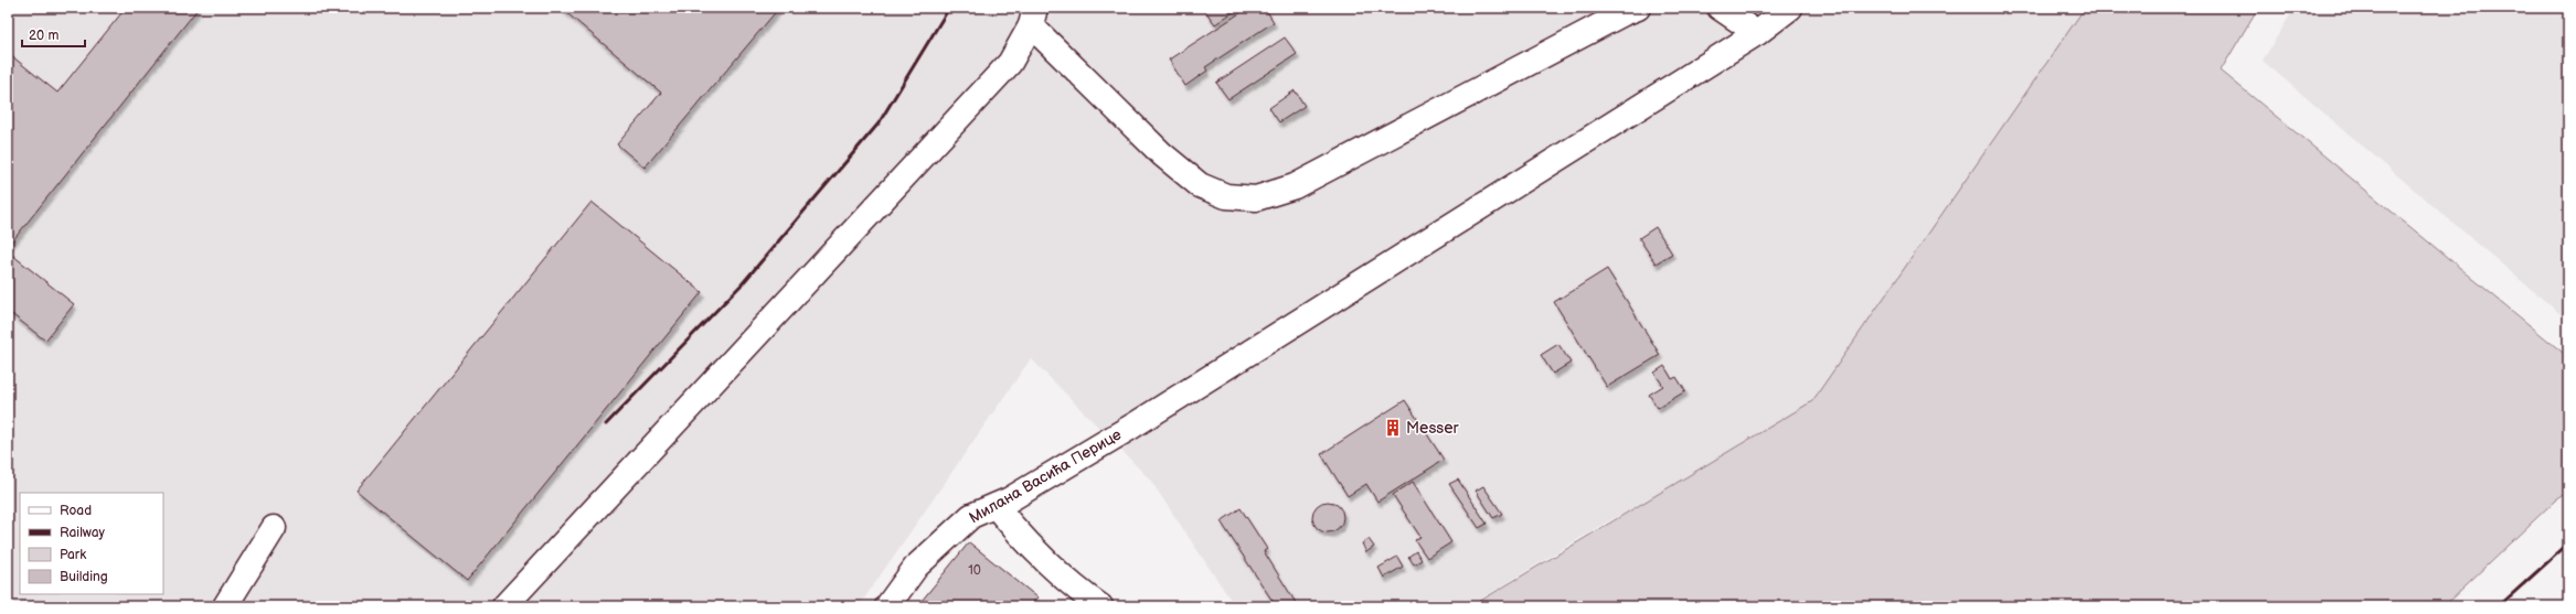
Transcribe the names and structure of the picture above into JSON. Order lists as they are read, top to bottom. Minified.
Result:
{"streets":{"street":["Милана Васића Перице"]},"places":{"building":["Messer"]},"house_numbers":["10"],"legend":["Road","Railway","Park","Building"],"scale_bar":"20 m"}
